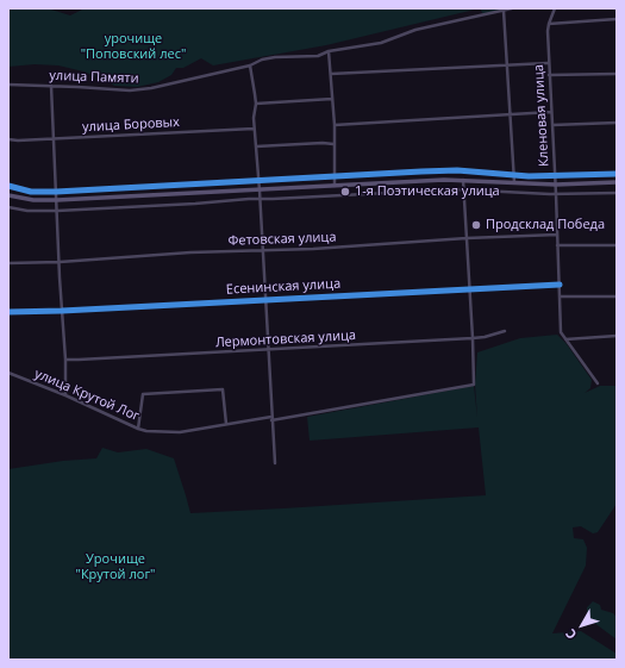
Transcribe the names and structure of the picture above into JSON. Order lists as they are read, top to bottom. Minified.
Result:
{"streets":{"street":["улица Памяти","Кленовая улица","улица Боровых","Фетовская улица","Есенинская улица","Лермонтовская улица","улица Крутой Лог"]},"crossings":[["Кленовая улица","Фетовская улица"],["Кленовая улица","Есенинская улица"],["Лермонтовская улица","улица Крутой Лог"]],"parks":["урочище \"Поповский лес\"","Урочище \"Крутой лог\""],"places":["1-я Поэтическая улица","Продсклад Победа"],"north":"bottom left"}
